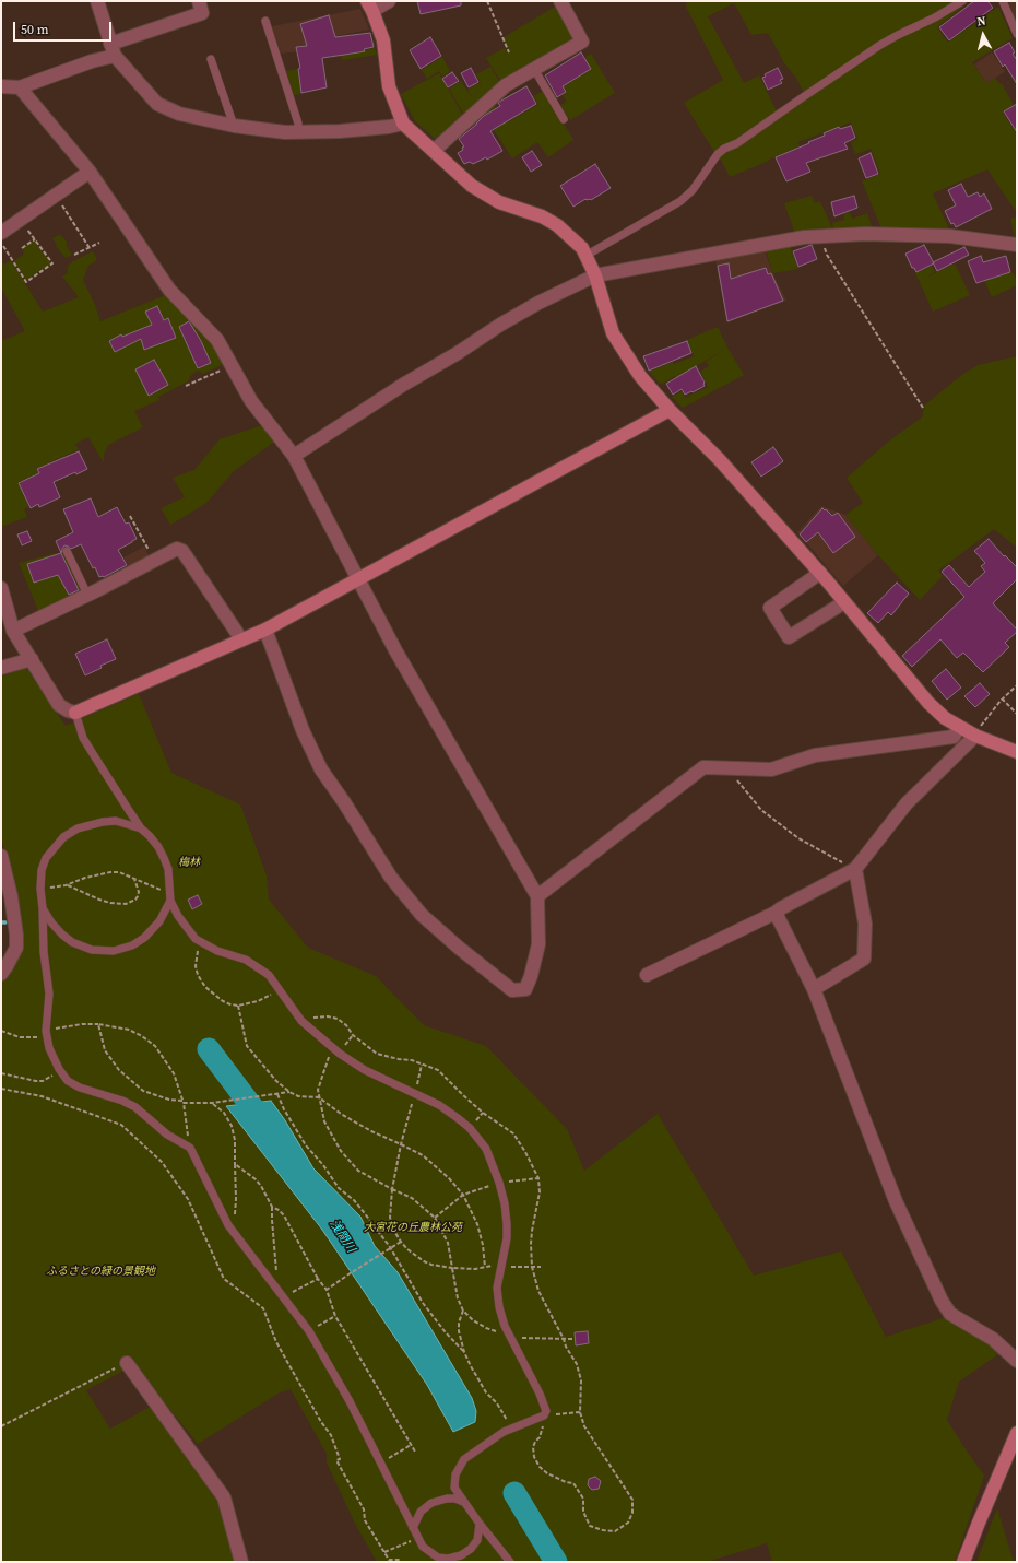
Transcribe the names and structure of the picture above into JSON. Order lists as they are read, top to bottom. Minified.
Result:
{"water":["浅間川"],"parks":["梅林","大宮花の丘農林公苑","ふるさとの緑の景観地"],"scale_bar":"50 m","north":"top"}
